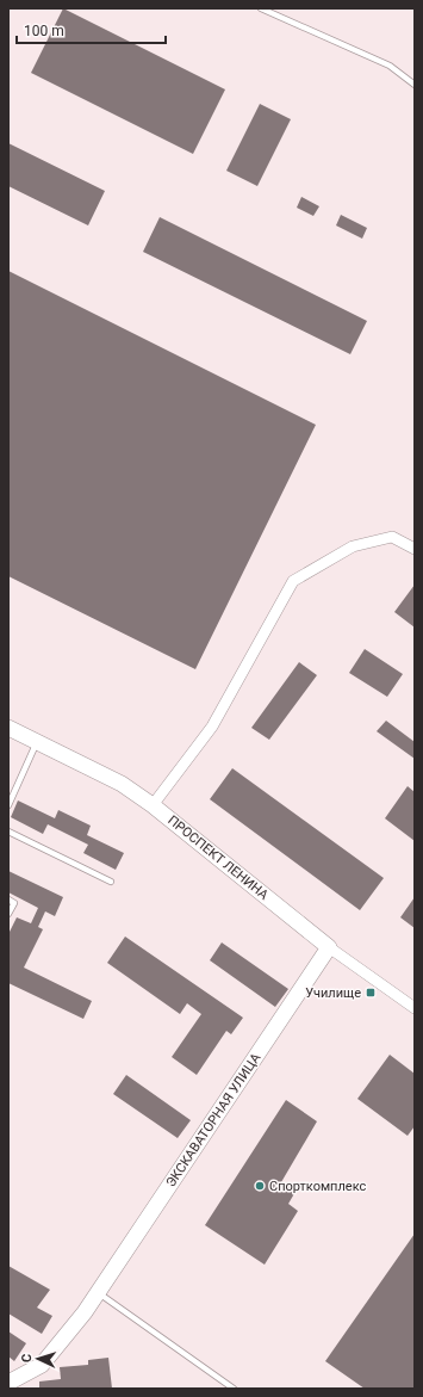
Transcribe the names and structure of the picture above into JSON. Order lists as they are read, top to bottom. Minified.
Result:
{"streets":{"street":["ПРОСПЕКТ ЛЕНИНА","ЭКСКАВАТОРНАЯ УЛИЦА"]},"crossings":[["ПРОСПЕКТ ЛЕНИНА","ЭКСКАВАТОРНАЯ УЛИЦА"]],"places":{"transit":["Училище"],"other":["Спорткомплекс"]},"scale_bar":"100 m","north":"left"}
